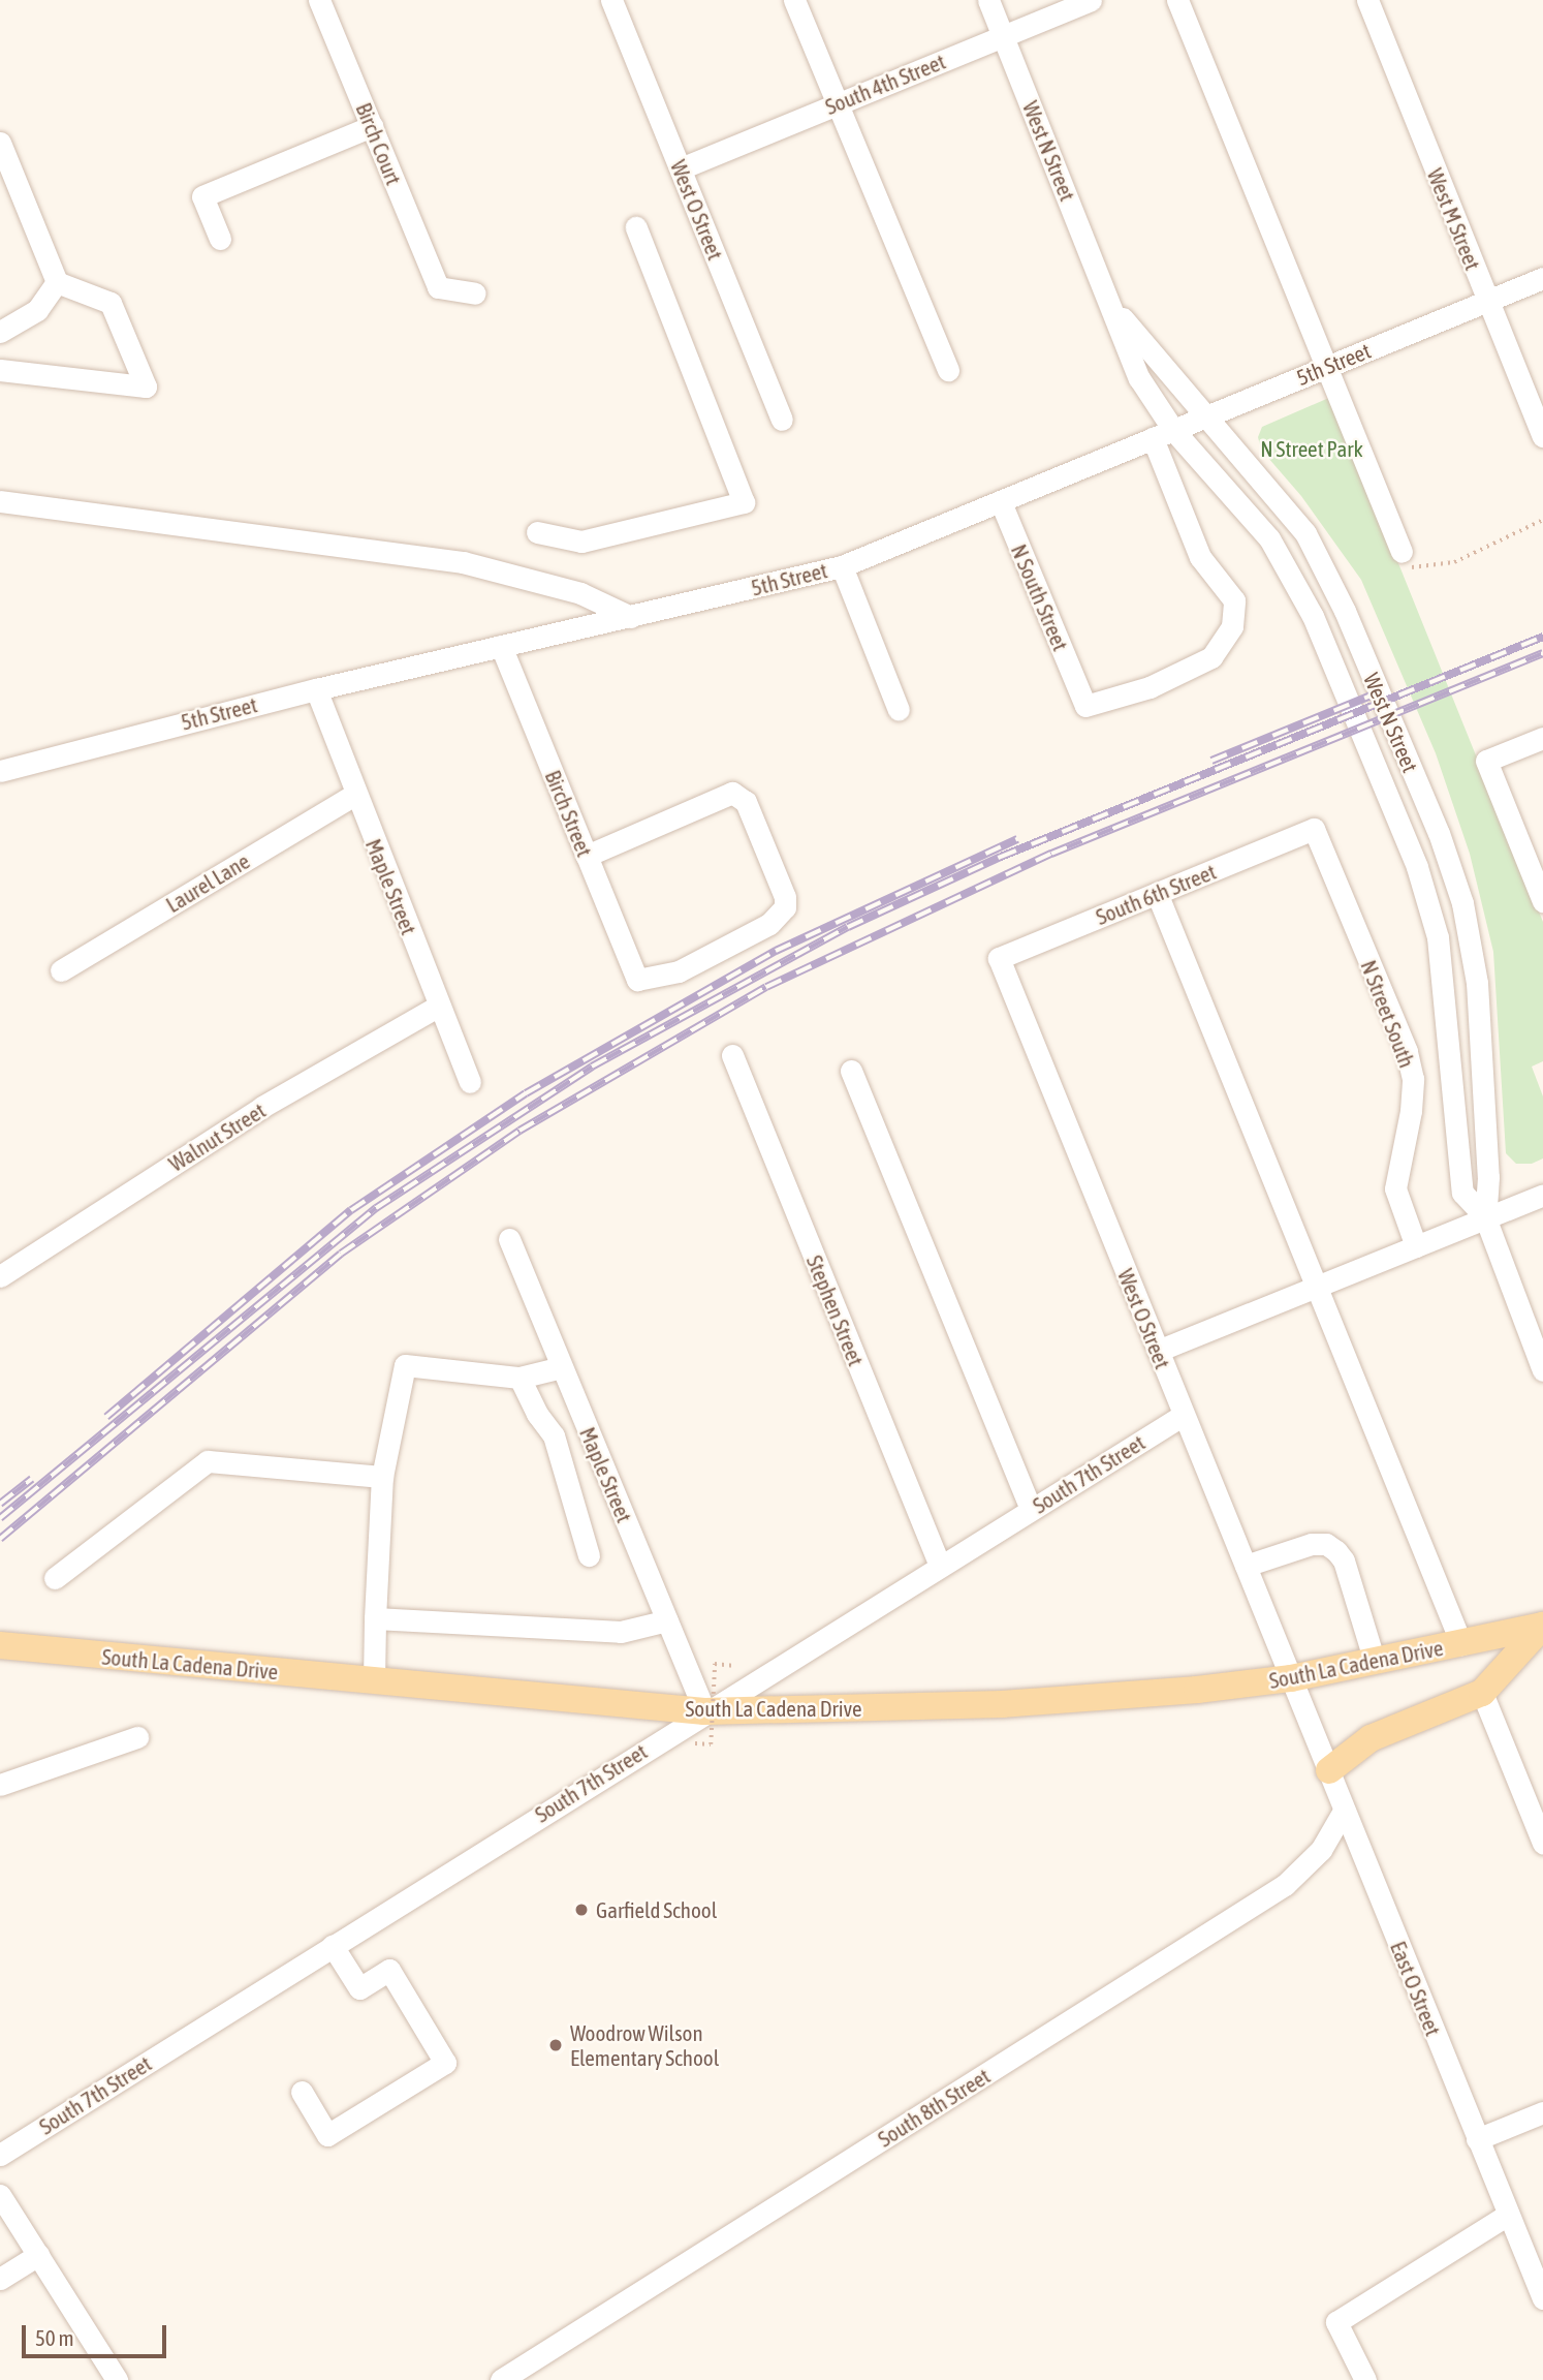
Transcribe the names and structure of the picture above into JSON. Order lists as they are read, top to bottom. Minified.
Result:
{"streets":{"main road":["South La Cadena Drive"],"street":["South 4th Street","Birch Court","West N Street","West O Street","West M Street","5th Street","N South Street","Birch Street","Laurel Lane","Maple Street","South 6th Street","N Street South","Walnut Street","Stephen Street","South 7th Street","East O Street","South 8th Street"]},"crossings":[["South 4th Street","West N Street"],["South 4th Street","West O Street"],["West N Street","5th Street"],["West O Street","South 6th Street"],["West O Street","South 7th Street"],["West O Street","South La Cadena Drive"],["West O Street","East O Street"],["West M Street","5th Street"],["5th Street","N South Street"],["5th Street","Birch Street"],["5th Street","Maple Street"],["Laurel Lane","Maple Street"],["Maple Street","Walnut Street"],["Maple Street","South 7th Street"],["Maple Street","South La Cadena Drive"],["South 6th Street","N Street South"],["Stephen Street","South 7th Street"],["South 7th Street","South La Cadena Drive"],["South La Cadena Drive","East O Street"],["East O Street","South 8th Street"]],"parks":["N Street Park"],"places":["Garfield School","Woodrow Wilson Elementary School"],"scale_bar":"50 m"}
